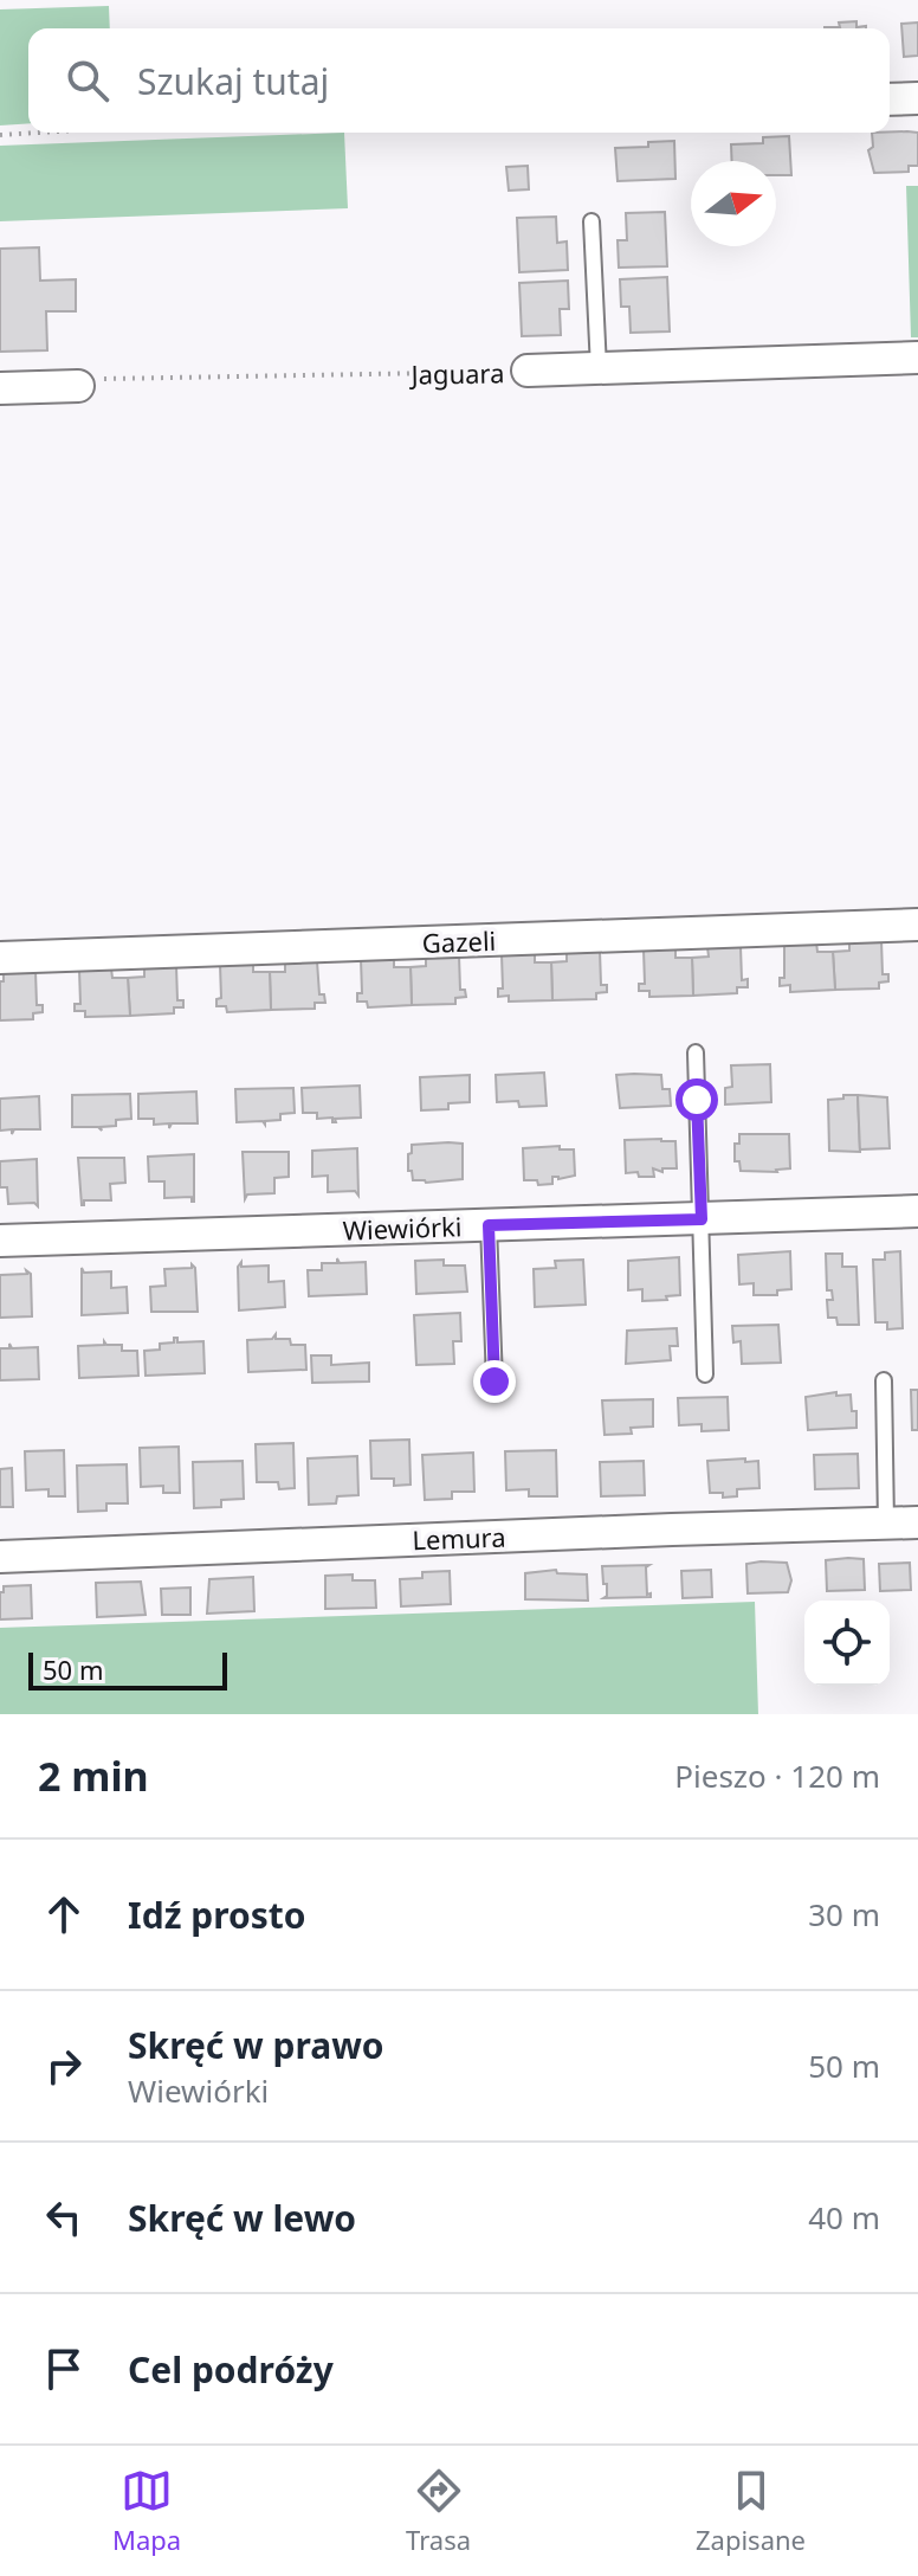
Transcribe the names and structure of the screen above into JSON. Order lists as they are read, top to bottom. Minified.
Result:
{"streets":{"street":["Jaguara","Gazeli","Wiewiórki","Lemura"]},"scale_bar":"50 m","north":"right","page":{"search":"Szukaj tutaj","scale":"50 m","heading":["2 min","Pieszo · 120 m"],"list":[["Idź prosto","30 m"],["Skręć w prawo","Wiewiórki","50 m"],["Skręć w lewo","40 m"],"Cel podróży"],"nav":["Mapa","Trasa","Zapisane"]}}
